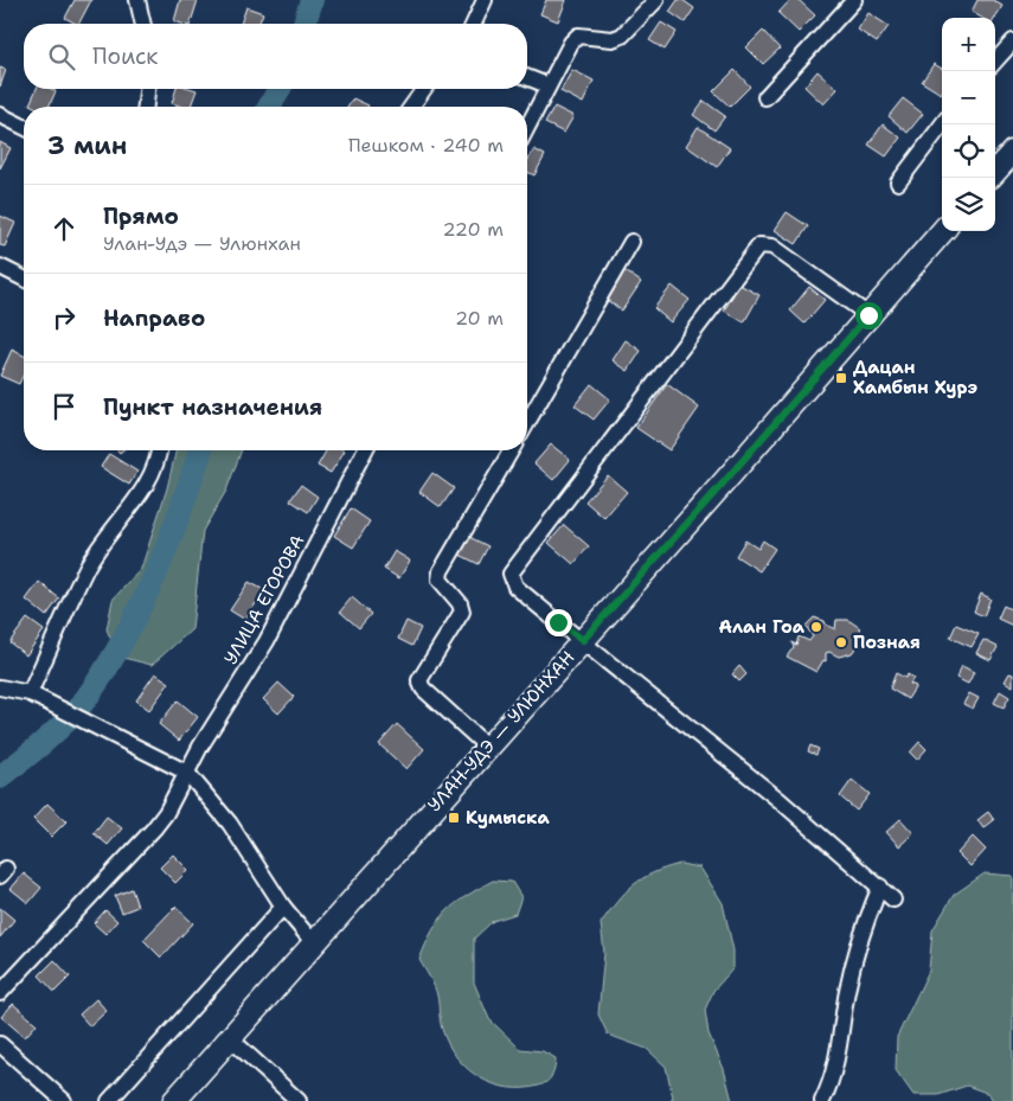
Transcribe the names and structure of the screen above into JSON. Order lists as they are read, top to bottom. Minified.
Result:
{"streets":{"main road":["УЛАН-УДЭ — УЛЮНХАН"],"street":["УЛИЦА ЕГОРОВА"]},"places":{"transit":["Дацан Хамбын Хурэ","Кумыска"],"other":["Алан Гоа","Позная"]},"page":{"map_buttons":["+","−"],"search":"Поиск","heading":["3 мин","Пешком · 240 m"],"list":[["Прямо","Улан-Удэ — Улюнхан","220 m"],["Направо","20 m"],"Пункт назначения"]}}
